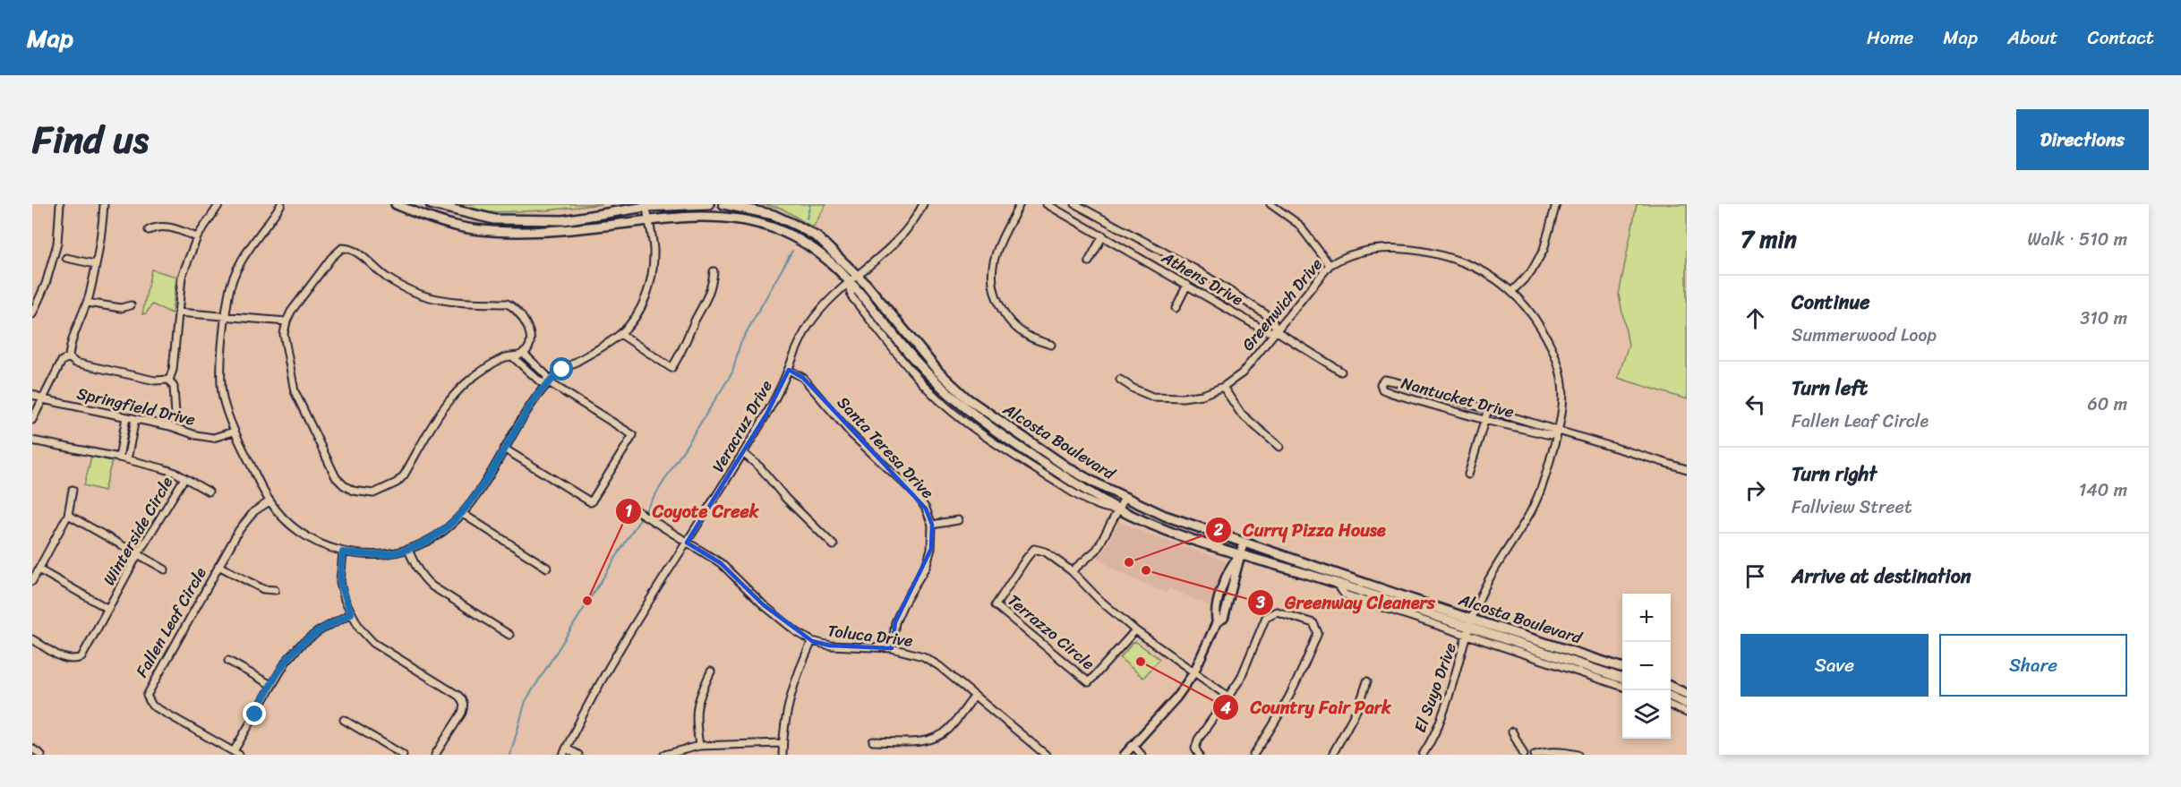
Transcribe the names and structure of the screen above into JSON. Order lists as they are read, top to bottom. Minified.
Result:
{"streets":{"main road":["Alcosta Boulevard"],"street":["Athens Drive","Greenwich Drive","Nantucket Drive","Springfield Drive","Veracruz Drive","Santa Teresa Drive","Winterside Circle","Fallen Leaf Circle","Terrazzo Circle","Toluca Drive","El Suyo Drive"]},"crossings":[["Athens Drive","Greenwich Drive"],["Greenwich Drive","Nantucket Drive"],["Greenwich Drive","Alcosta Boulevard"],["Greenwich Drive","El Suyo Drive"],["Veracruz Drive","Alcosta Boulevard"],["Veracruz Drive","Santa Teresa Drive"],["Veracruz Drive","Toluca Drive"],["Alcosta Boulevard","El Suyo Drive"],["Santa Teresa Drive","Toluca Drive"]],"places":["Curry Pizza House","Greenway Cleaners","Coyote Creek","Country Fair Park"],"page":{"header":"Map","nav":["Home","Map","About","Contact"],"title":"Find us","buttons":["Directions",["Save","Share"]],"heading":["7 min","Walk · 510 m"],"list":[["Continue","Summerwood Loop","310 m"],["Turn left","Fallen Leaf Circle","60 m"],["Turn right","Fallview Street","140 m"],"Arrive at destination"],"map_buttons":["+","−"]}}
